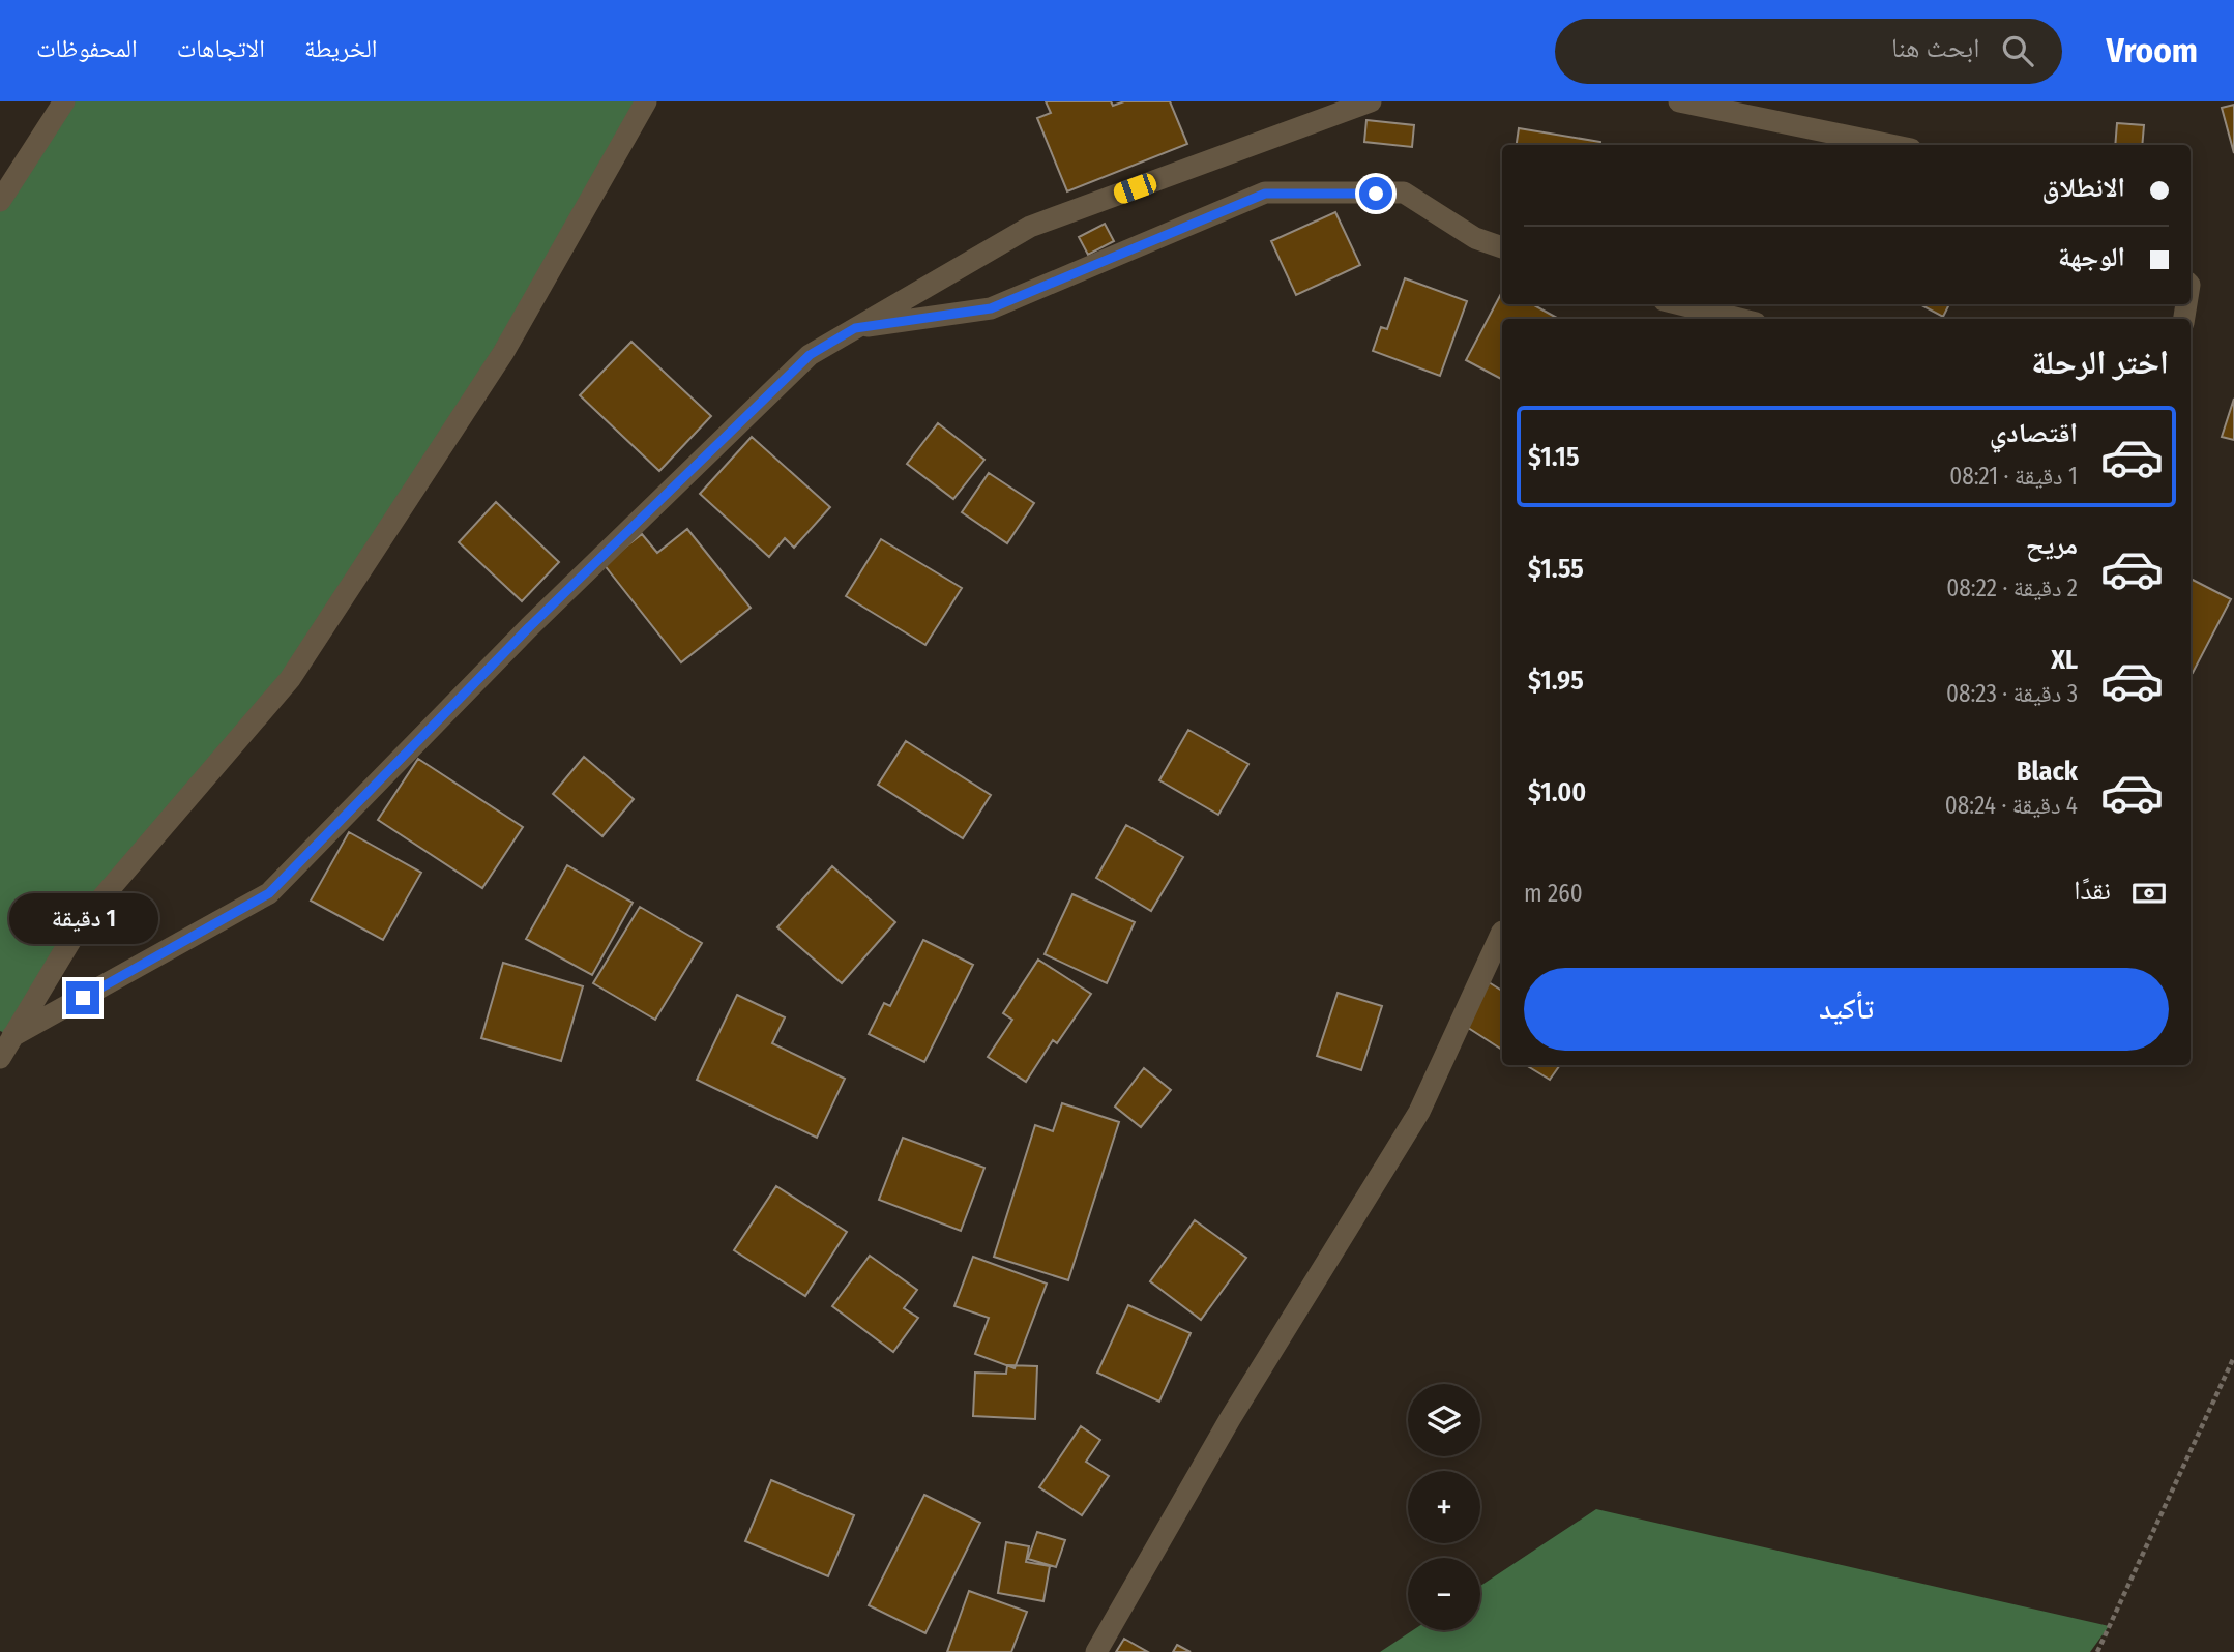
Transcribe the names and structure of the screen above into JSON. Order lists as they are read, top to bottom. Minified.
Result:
{"page":{"header":"Vroom","search":"ابحث هنا","nav":["الخريطة","الاتجاهات","المحفوظات"],"banner":["الانطلاق","الوجهة"],"heading":"اختر الرحلة","list":[{"name":"اقتصادي","note":"1 دقيقة · 08:21","value":"$1.15"},{"name":"مريح","note":"2 دقيقة · 08:22","value":"$1.55"},{"name":"XL","note":"3 دقيقة · 08:23","value":"$1.95"},{"name":"Black","note":"4 دقيقة · 08:24","value":"$1.00"}],"pay":["نقدًا","260 m"],"bubble":"1 دقيقة","buttons":"تأكيد","map_buttons":["+","−"]}}
